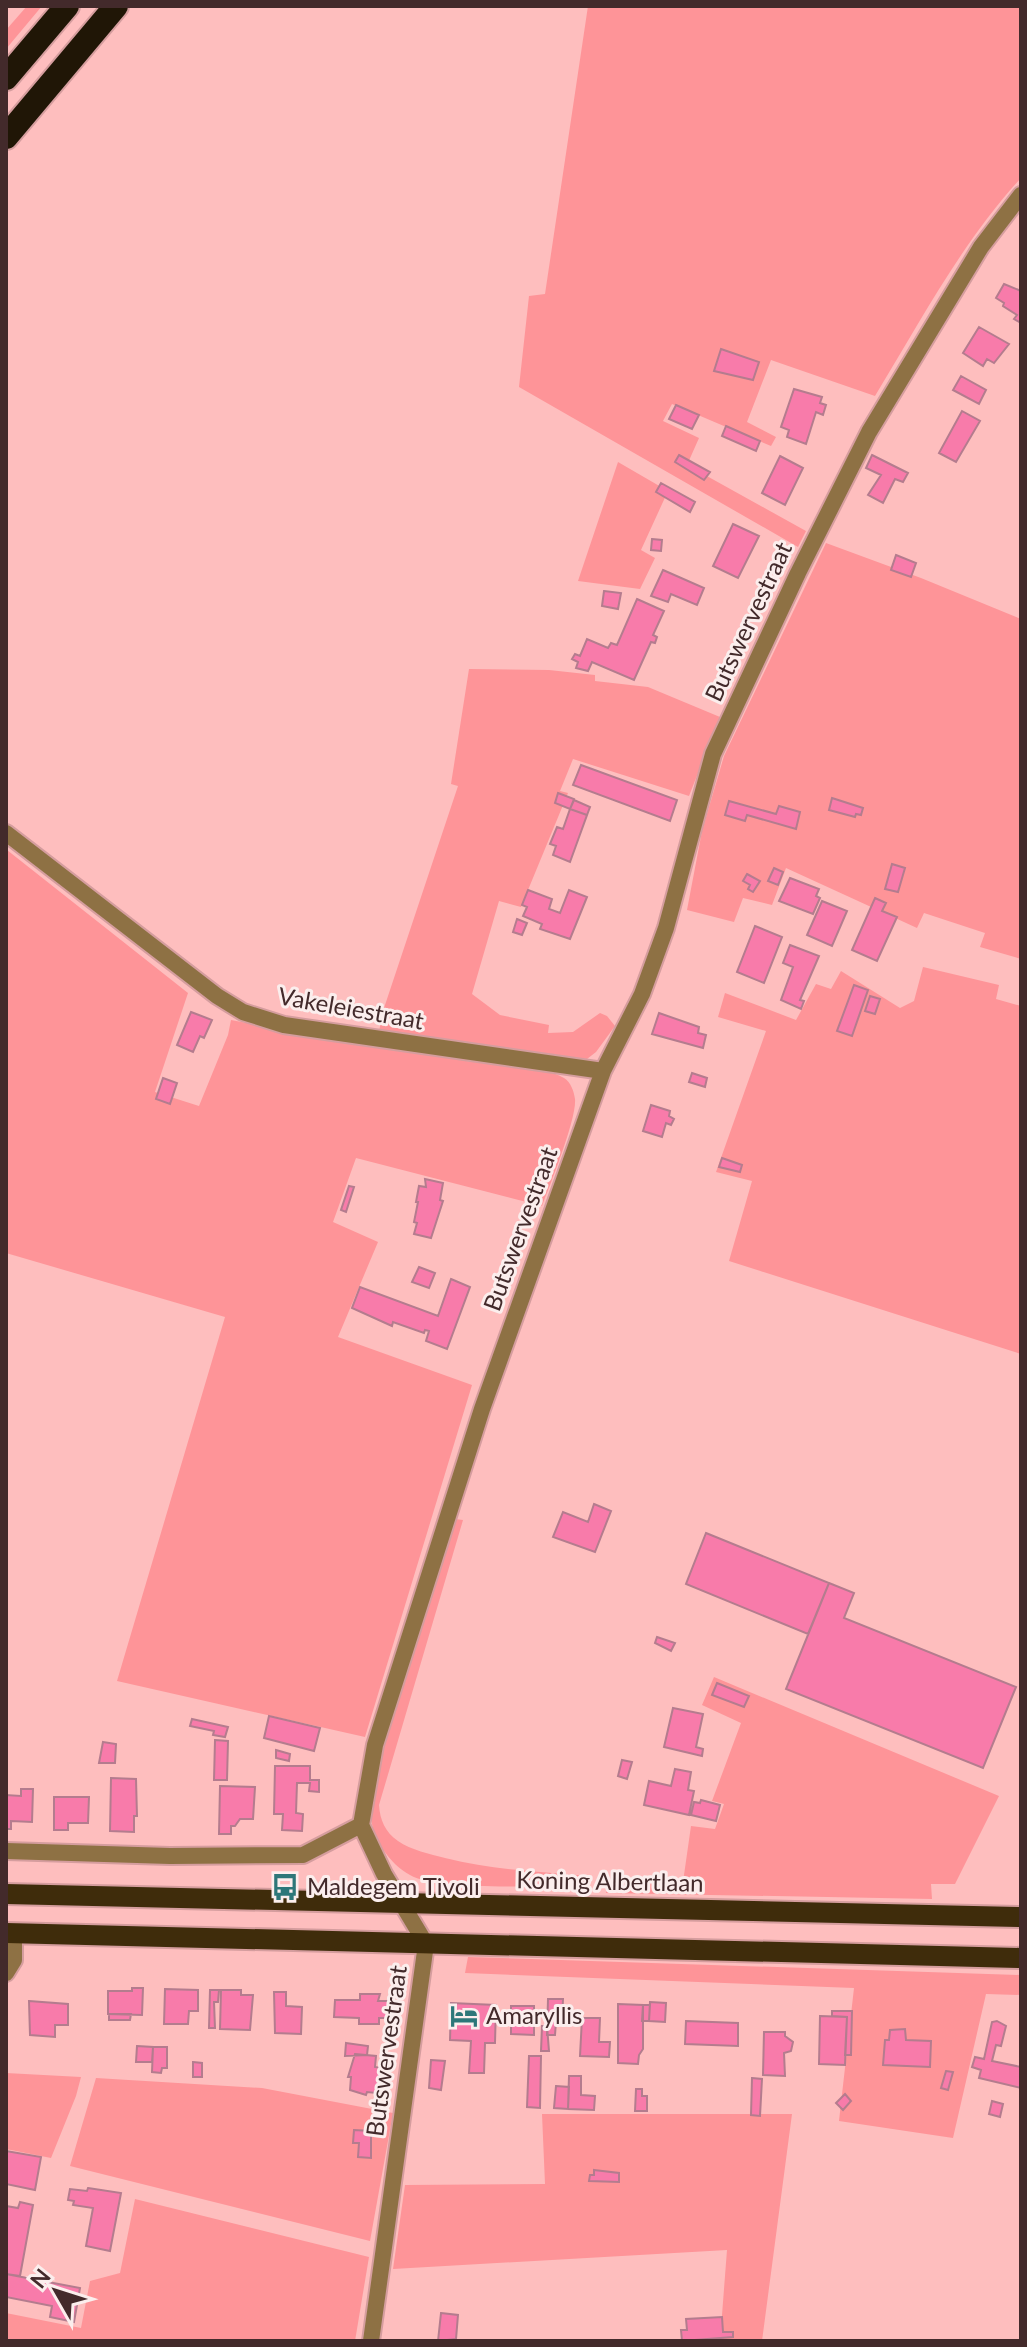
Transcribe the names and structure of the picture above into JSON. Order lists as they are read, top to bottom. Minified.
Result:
{"streets":{"main road":["Koning Albertlaan"],"street":["Butswervestraat","Vakeleiestraat"]},"crossings":[["Butswervestraat","Vakeleiestraat"],["Butswervestraat","Koning Albertlaan"]],"places":{"bus stop":["Maldegem Tivoli"],"hotel":["Amaryllis"]},"north":"top left"}
